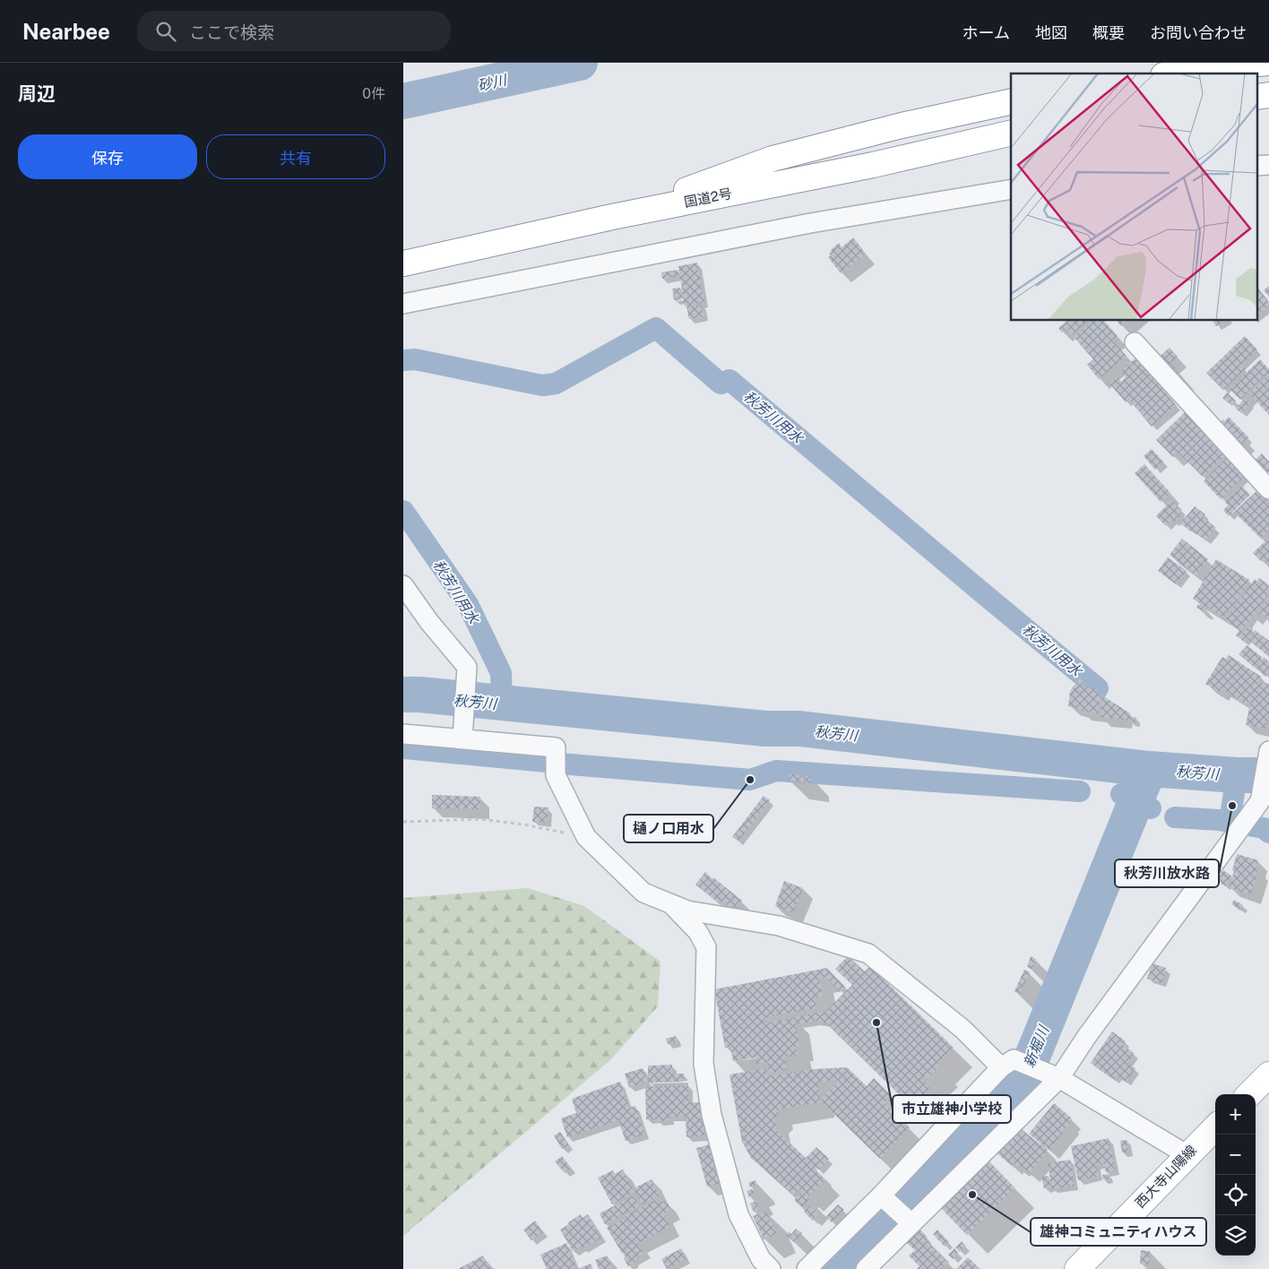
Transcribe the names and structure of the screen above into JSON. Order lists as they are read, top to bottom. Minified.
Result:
{"streets":{"main road":["国道2号","西大寺山陽線"]},"water":["砂川","秋芳川用水","秋芳川","新堀川"],"places":["樋ノ口用水","秋芳川放水路","市立雄神小学校","雄神コミュニティハウス"],"page":{"header":"Nearbee","search":"ここで検索","nav":["ホーム","地図","概要","お問い合わせ"],"heading":["周辺","0件"],"buttons":["保存","共有"],"map_buttons":["+","−"]}}
